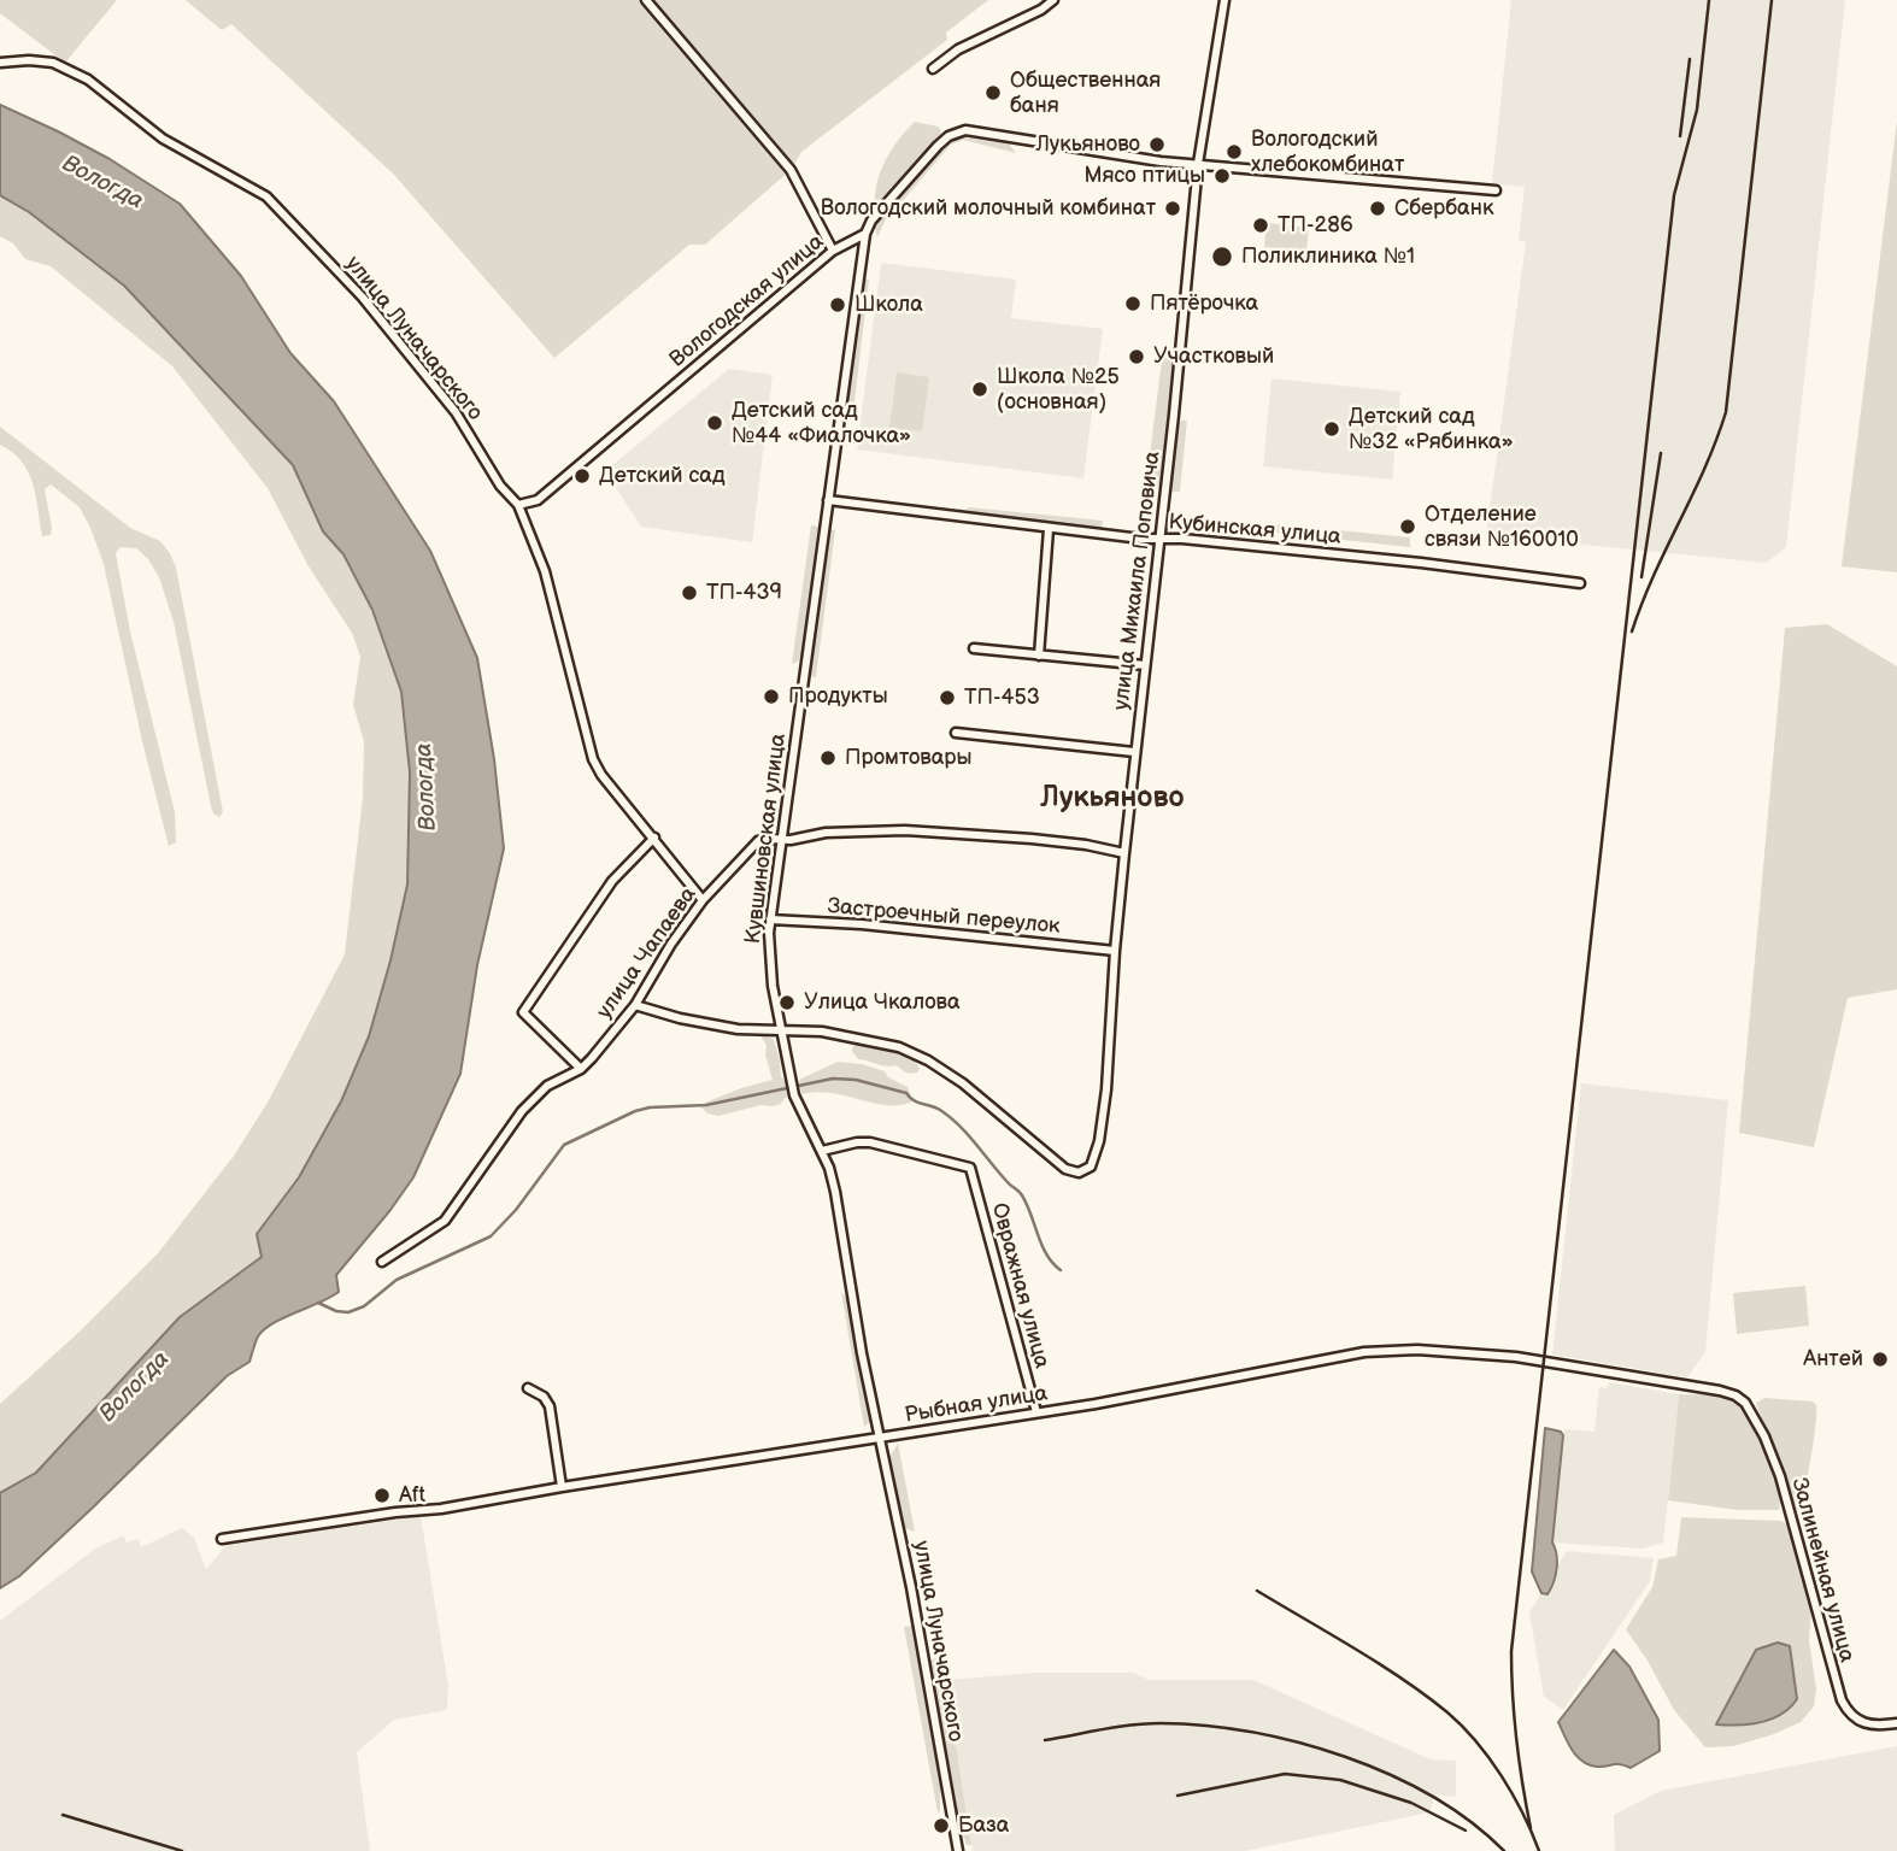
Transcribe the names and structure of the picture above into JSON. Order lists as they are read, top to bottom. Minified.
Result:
{"streets":{"street":["Вологодская улица","улица Луначарского","Кубинская улица","улица Михаила Поповича","Кувшиновская улица","Застроечный переулок","улица Чапаева","Овражная улица","Рыбная улица","Залинейная улица"]},"crossings":[["Вологодская улица","улица Луначарского"],["Вологодская улица","улица Михаила Поповича"],["Вологодская улица","Кувшиновская улица"],["улица Луначарского","Кувшиновская улица"],["улица Луначарского","улица Чапаева"],["улица Луначарского","Рыбная улица"],["Кубинская улица","улица Михаила Поповича"],["Кубинская улица","Кувшиновская улица"],["улица Михаила Поповича","Кувшиновская улица"],["улица Михаила Поповича","Застроечный переулок"],["улица Михаила Поповича","улица Чапаева"],["Кувшиновская улица","Застроечный переулок"],["Кувшиновская улица","улица Чапаева"],["Кувшиновская улица","Овражная улица"],["Кувшиновская улица","Рыбная улица"],["Овражная улица","Рыбная улица"],["Рыбная улица","Залинейная улица"]],"districts":["Лукьяново"],"water":["Вологда"],"places":["Общественная баня","Лукьяново","Вологодский хлебокомбинат","Мясо птицы","Вологодский молочный комбинат","Сбербанк","ТП-286","Поликлиника №1","Пятёрочка","Школа","Участковый","Школа №25 (основная)","Детский сад №44 «Фиалочка»","Детский сад №32 «Рябинка»","Детский сад","Отделение связи №160010","ТП-439","Продукты","ТП-453","Промтовары","Улица Чкалова","Антей","Aft","База"]}
